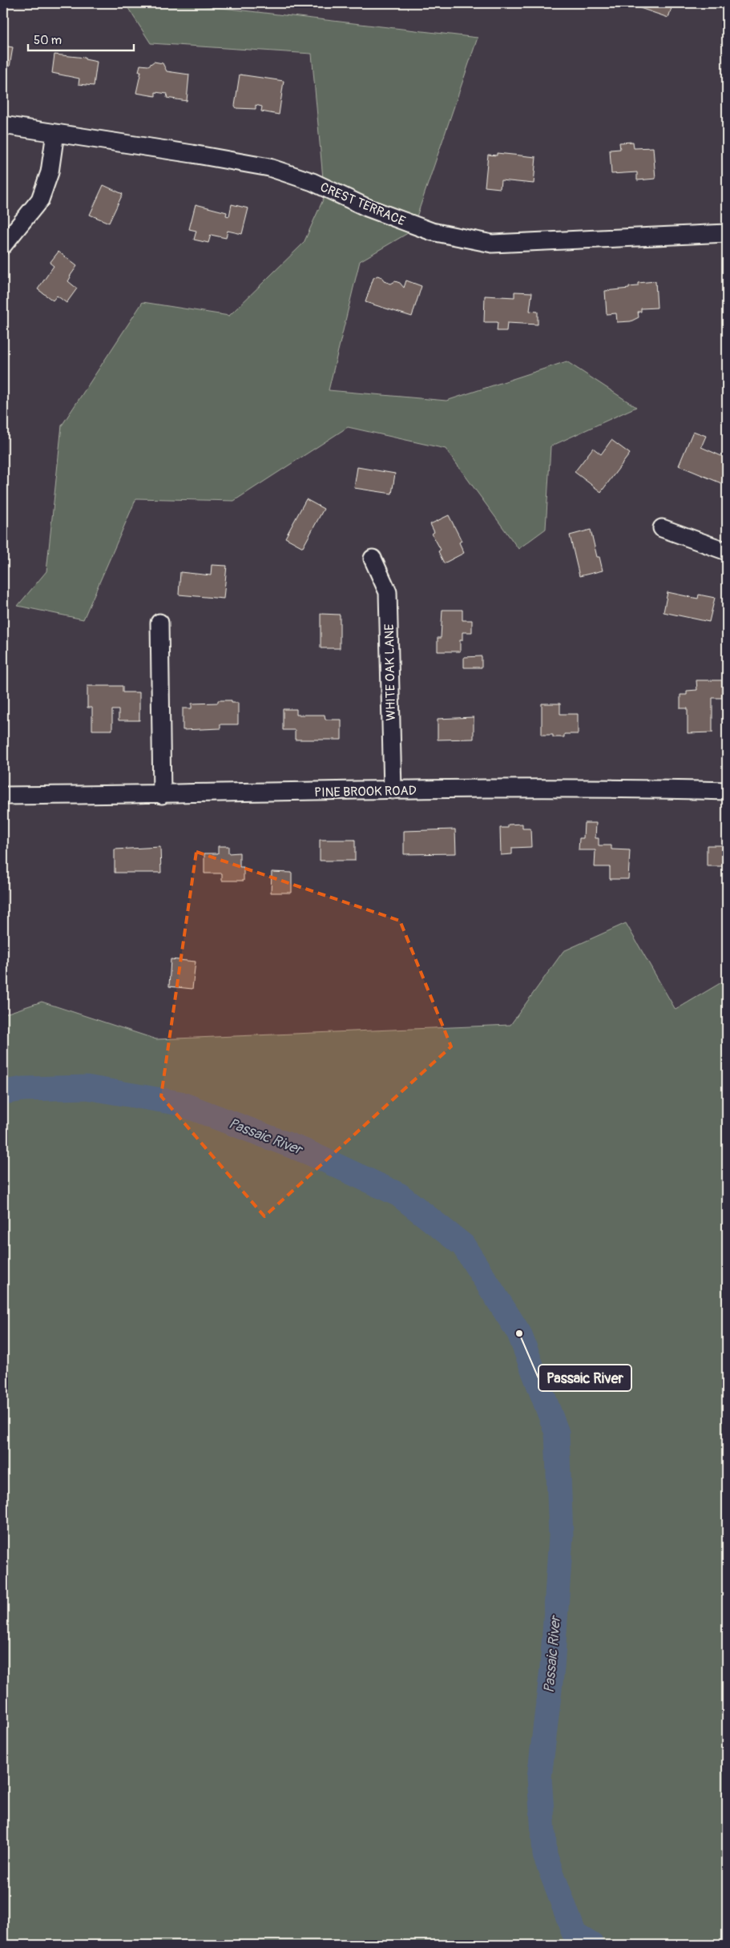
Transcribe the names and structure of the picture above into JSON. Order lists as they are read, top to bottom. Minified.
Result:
{"streets":{"street":["CREST TERRACE","WHITE OAK LANE","PINE BROOK ROAD"]},"crossings":[["WHITE OAK LANE","PINE BROOK ROAD"]],"water":["Passaic River"],"places":["Passaic River"],"scale_bar":"50 m"}
